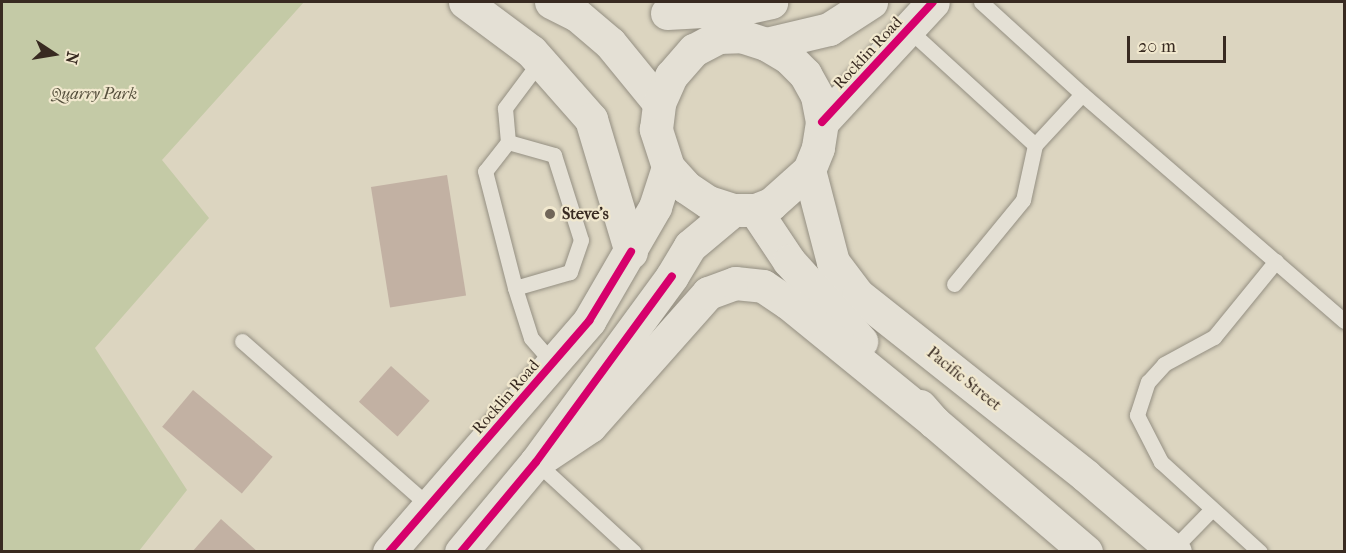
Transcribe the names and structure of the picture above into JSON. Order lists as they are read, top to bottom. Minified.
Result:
{"streets":{"main road":["Rocklin Road","Pacific Street"]},"crossings":[["Rocklin Road","Pacific Street"]],"parks":["Quarry Park"],"places":["Steve's"],"scale_bar":"20 m","north":"right"}
